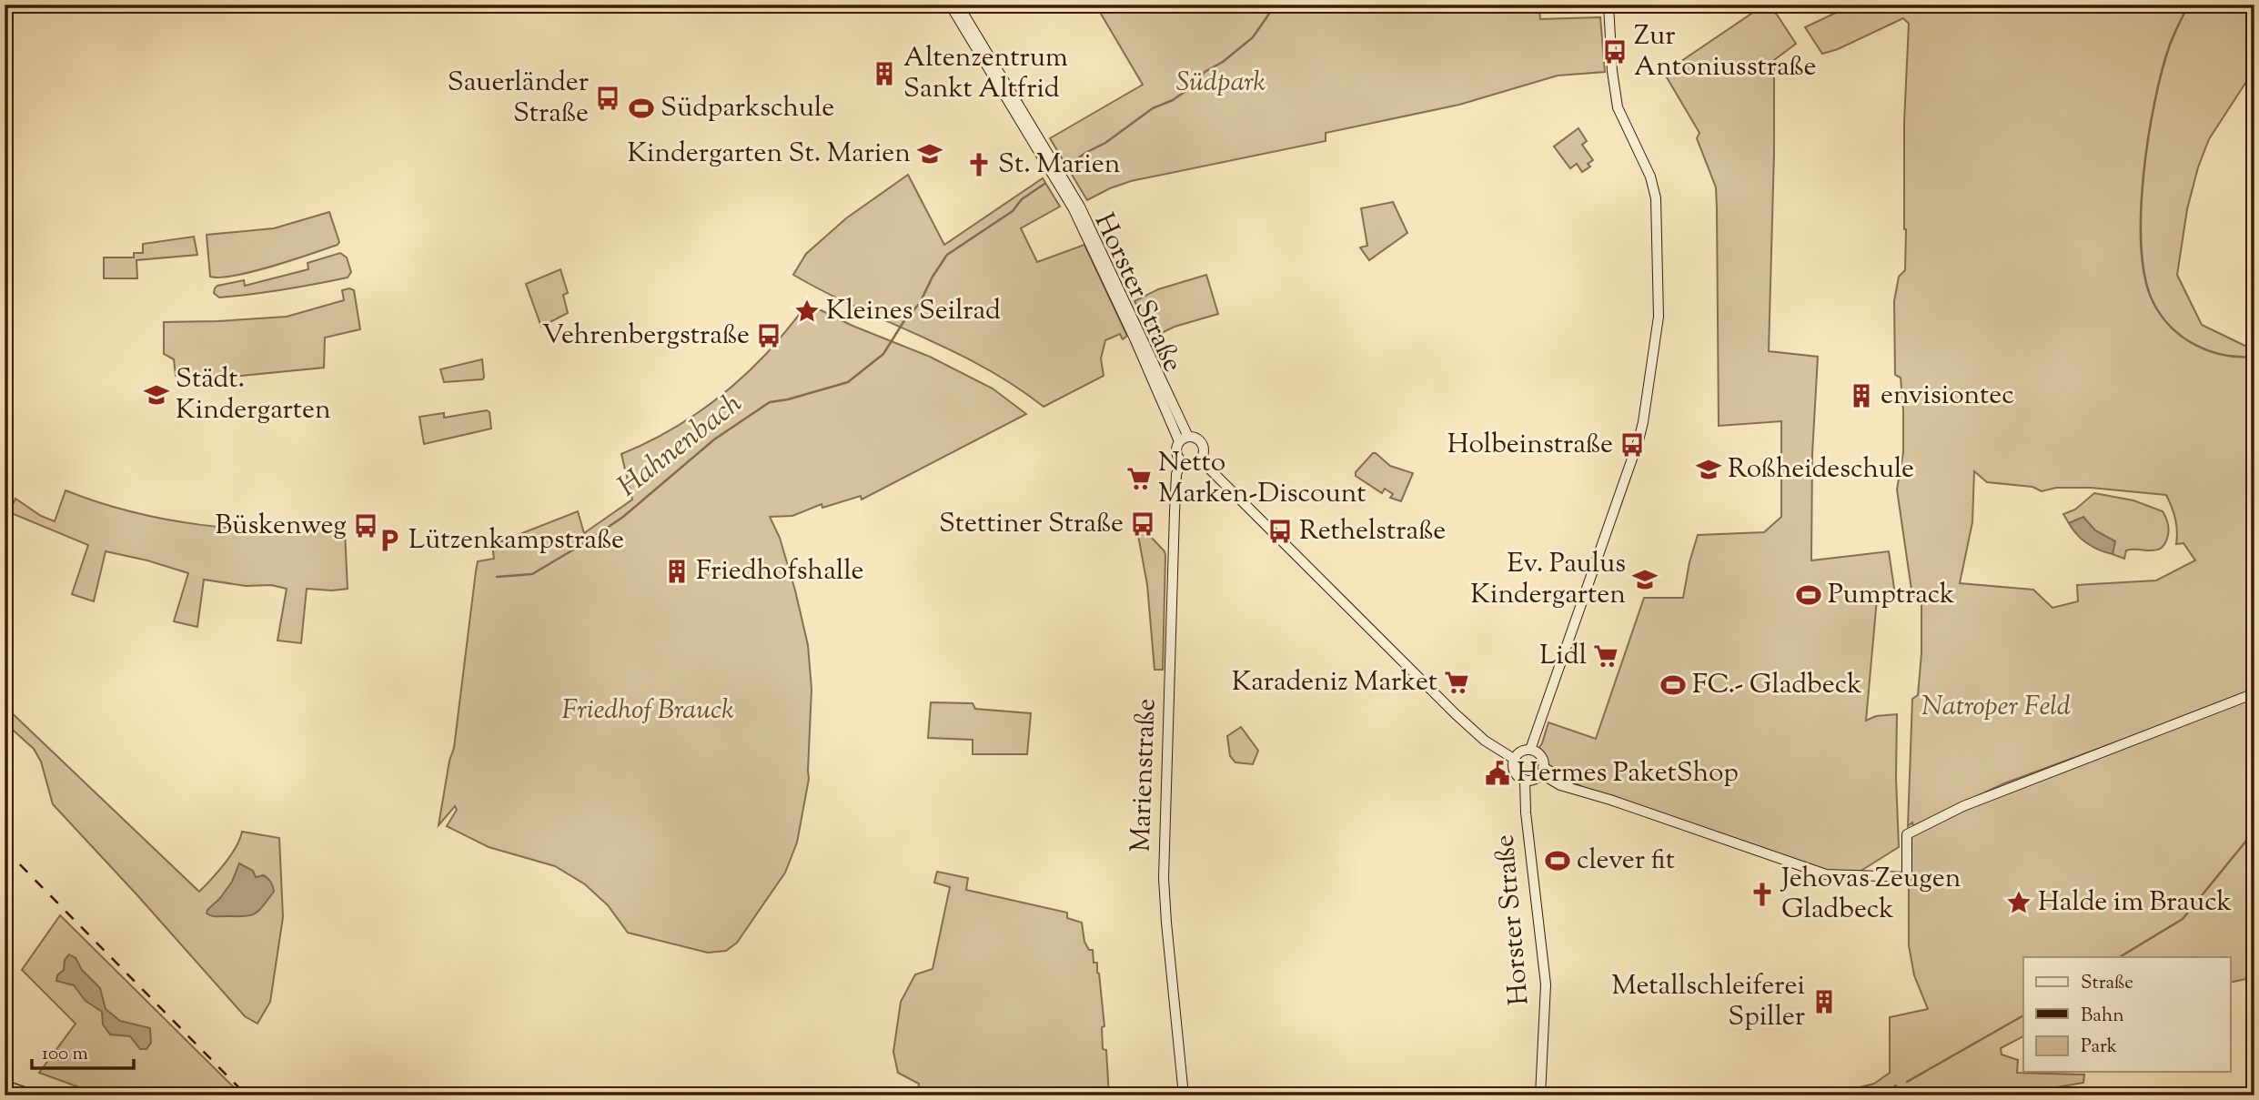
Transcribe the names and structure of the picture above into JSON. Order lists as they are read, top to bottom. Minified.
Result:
{"streets":{"street":["Horster Straße","Marienstraße"]},"crossings":[["Horster Straße","Marienstraße"]],"water":["Hahnenbach"],"parks":["Südpark","Natroper Feld","Friedhof Brauck"],"places":{"bus stop":["Zur Antoniusstraße","Sauerländer Straße","Vehrenbergstraße","Holbeinstraße","Stettiner Straße","Büskenweg","Rethelstraße"],"building":["Altenzentrum Sankt Altfrid","envisiontec","Friedhofshalle","Metallschleiferei Spiller"],"sports":["Südparkschule","Pumptrack","FC.- Gladbeck","clever fit"],"school or university":["Kindergarten St. Marien","Städt. Kindergarten","Roßheideschule","Ev. Paulus Kindergarten"],"church":["St. Marien","Jehovas Zeugen Gladbeck"],"place":["Kleines Seilrad","Halde im Brauck"],"supermarket":["Netto Marken-Discount","Lidl","Karadeniz Market"],"parking":["Lützenkampstraße"],"public building":["Hermes PaketShop"]},"legend":["Straße","Bahn","Park"],"scale_bar":"100 m"}
